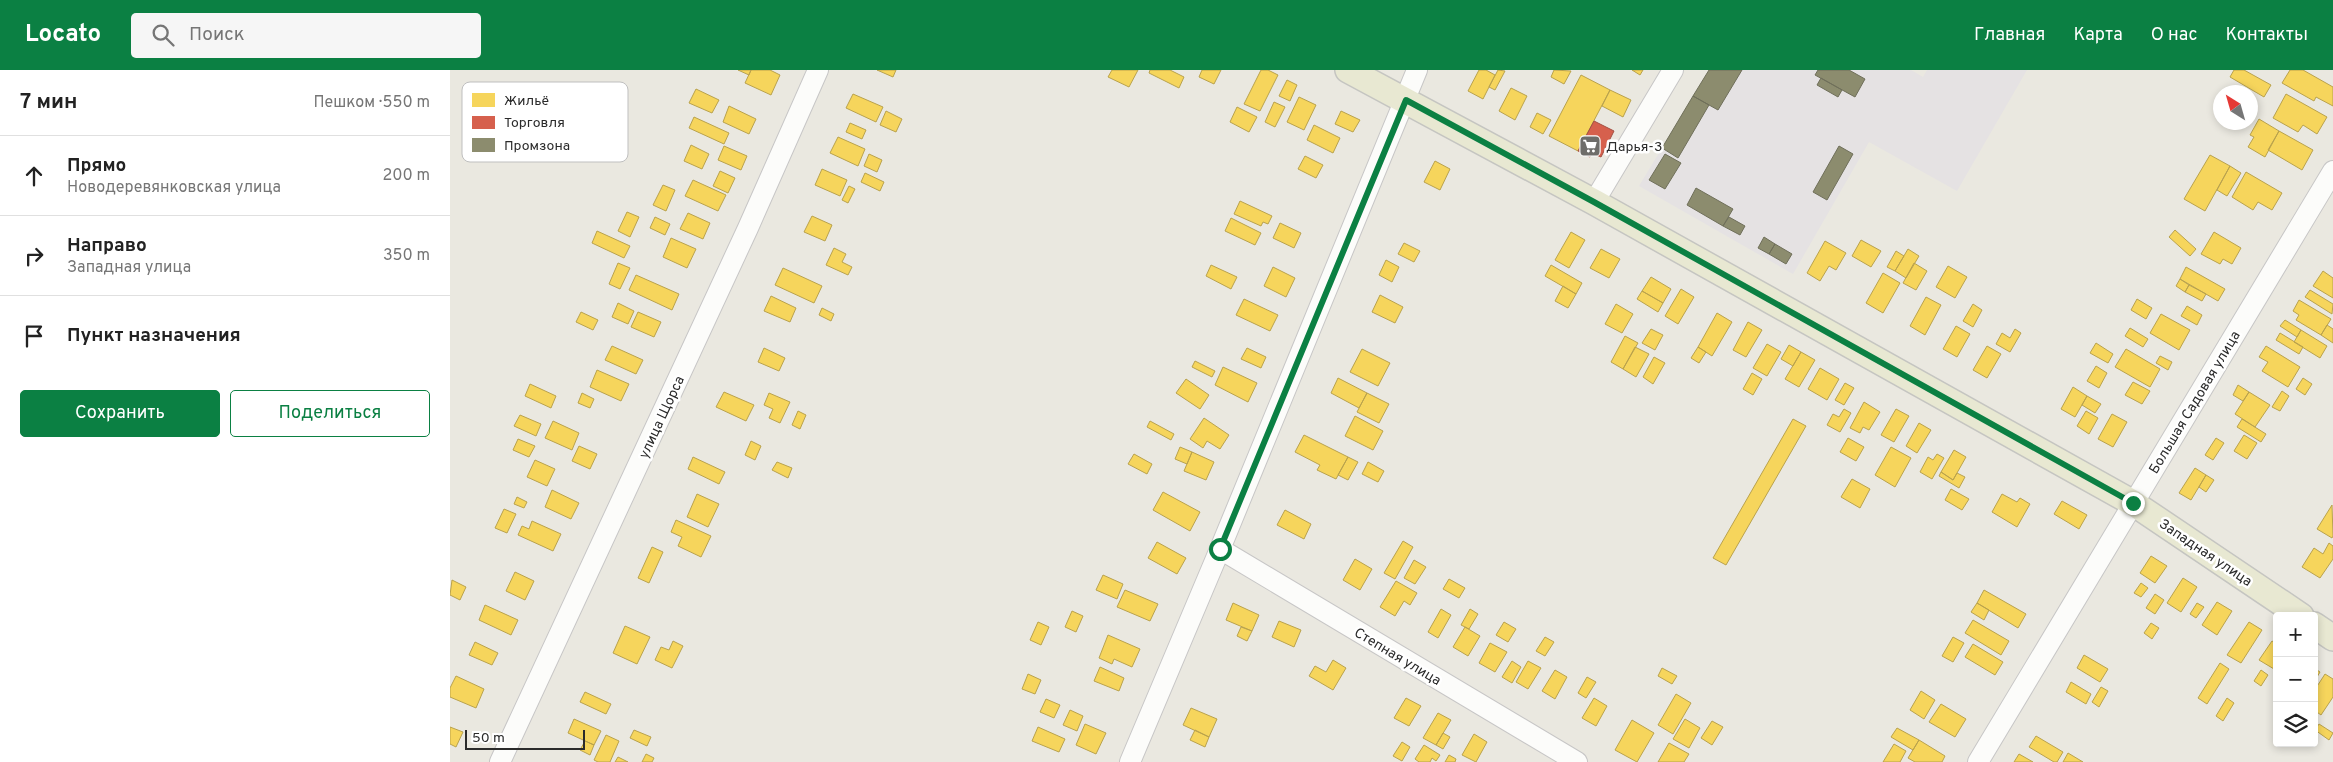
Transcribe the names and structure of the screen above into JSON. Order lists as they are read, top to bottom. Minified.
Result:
{"streets":{"main road":["Западная улица"],"street":["Большая Садовая улица","улица Щорса","Степная улица"]},"crossings":[["Большая Садовая улица","Западная улица"]],"places":{"supermarket":["Дарья-3"]},"legend":["Жильё","Торговля","Промзона"],"scale_bar":"50 m","north":"top left","page":{"header":"Locato","search":"Поиск","nav":["Главная","Карта","О нас","Контакты"],"heading":["7 мин","Пешком · 550 m"],"list":[["Прямо","Новодеревянковская улица","200 m"],["Направо","Западная улица","350 m"],"Пункт назначения"],"buttons":["Сохранить","Поделиться"],"map_buttons":["+","−"],"scale":"50 m"}}
